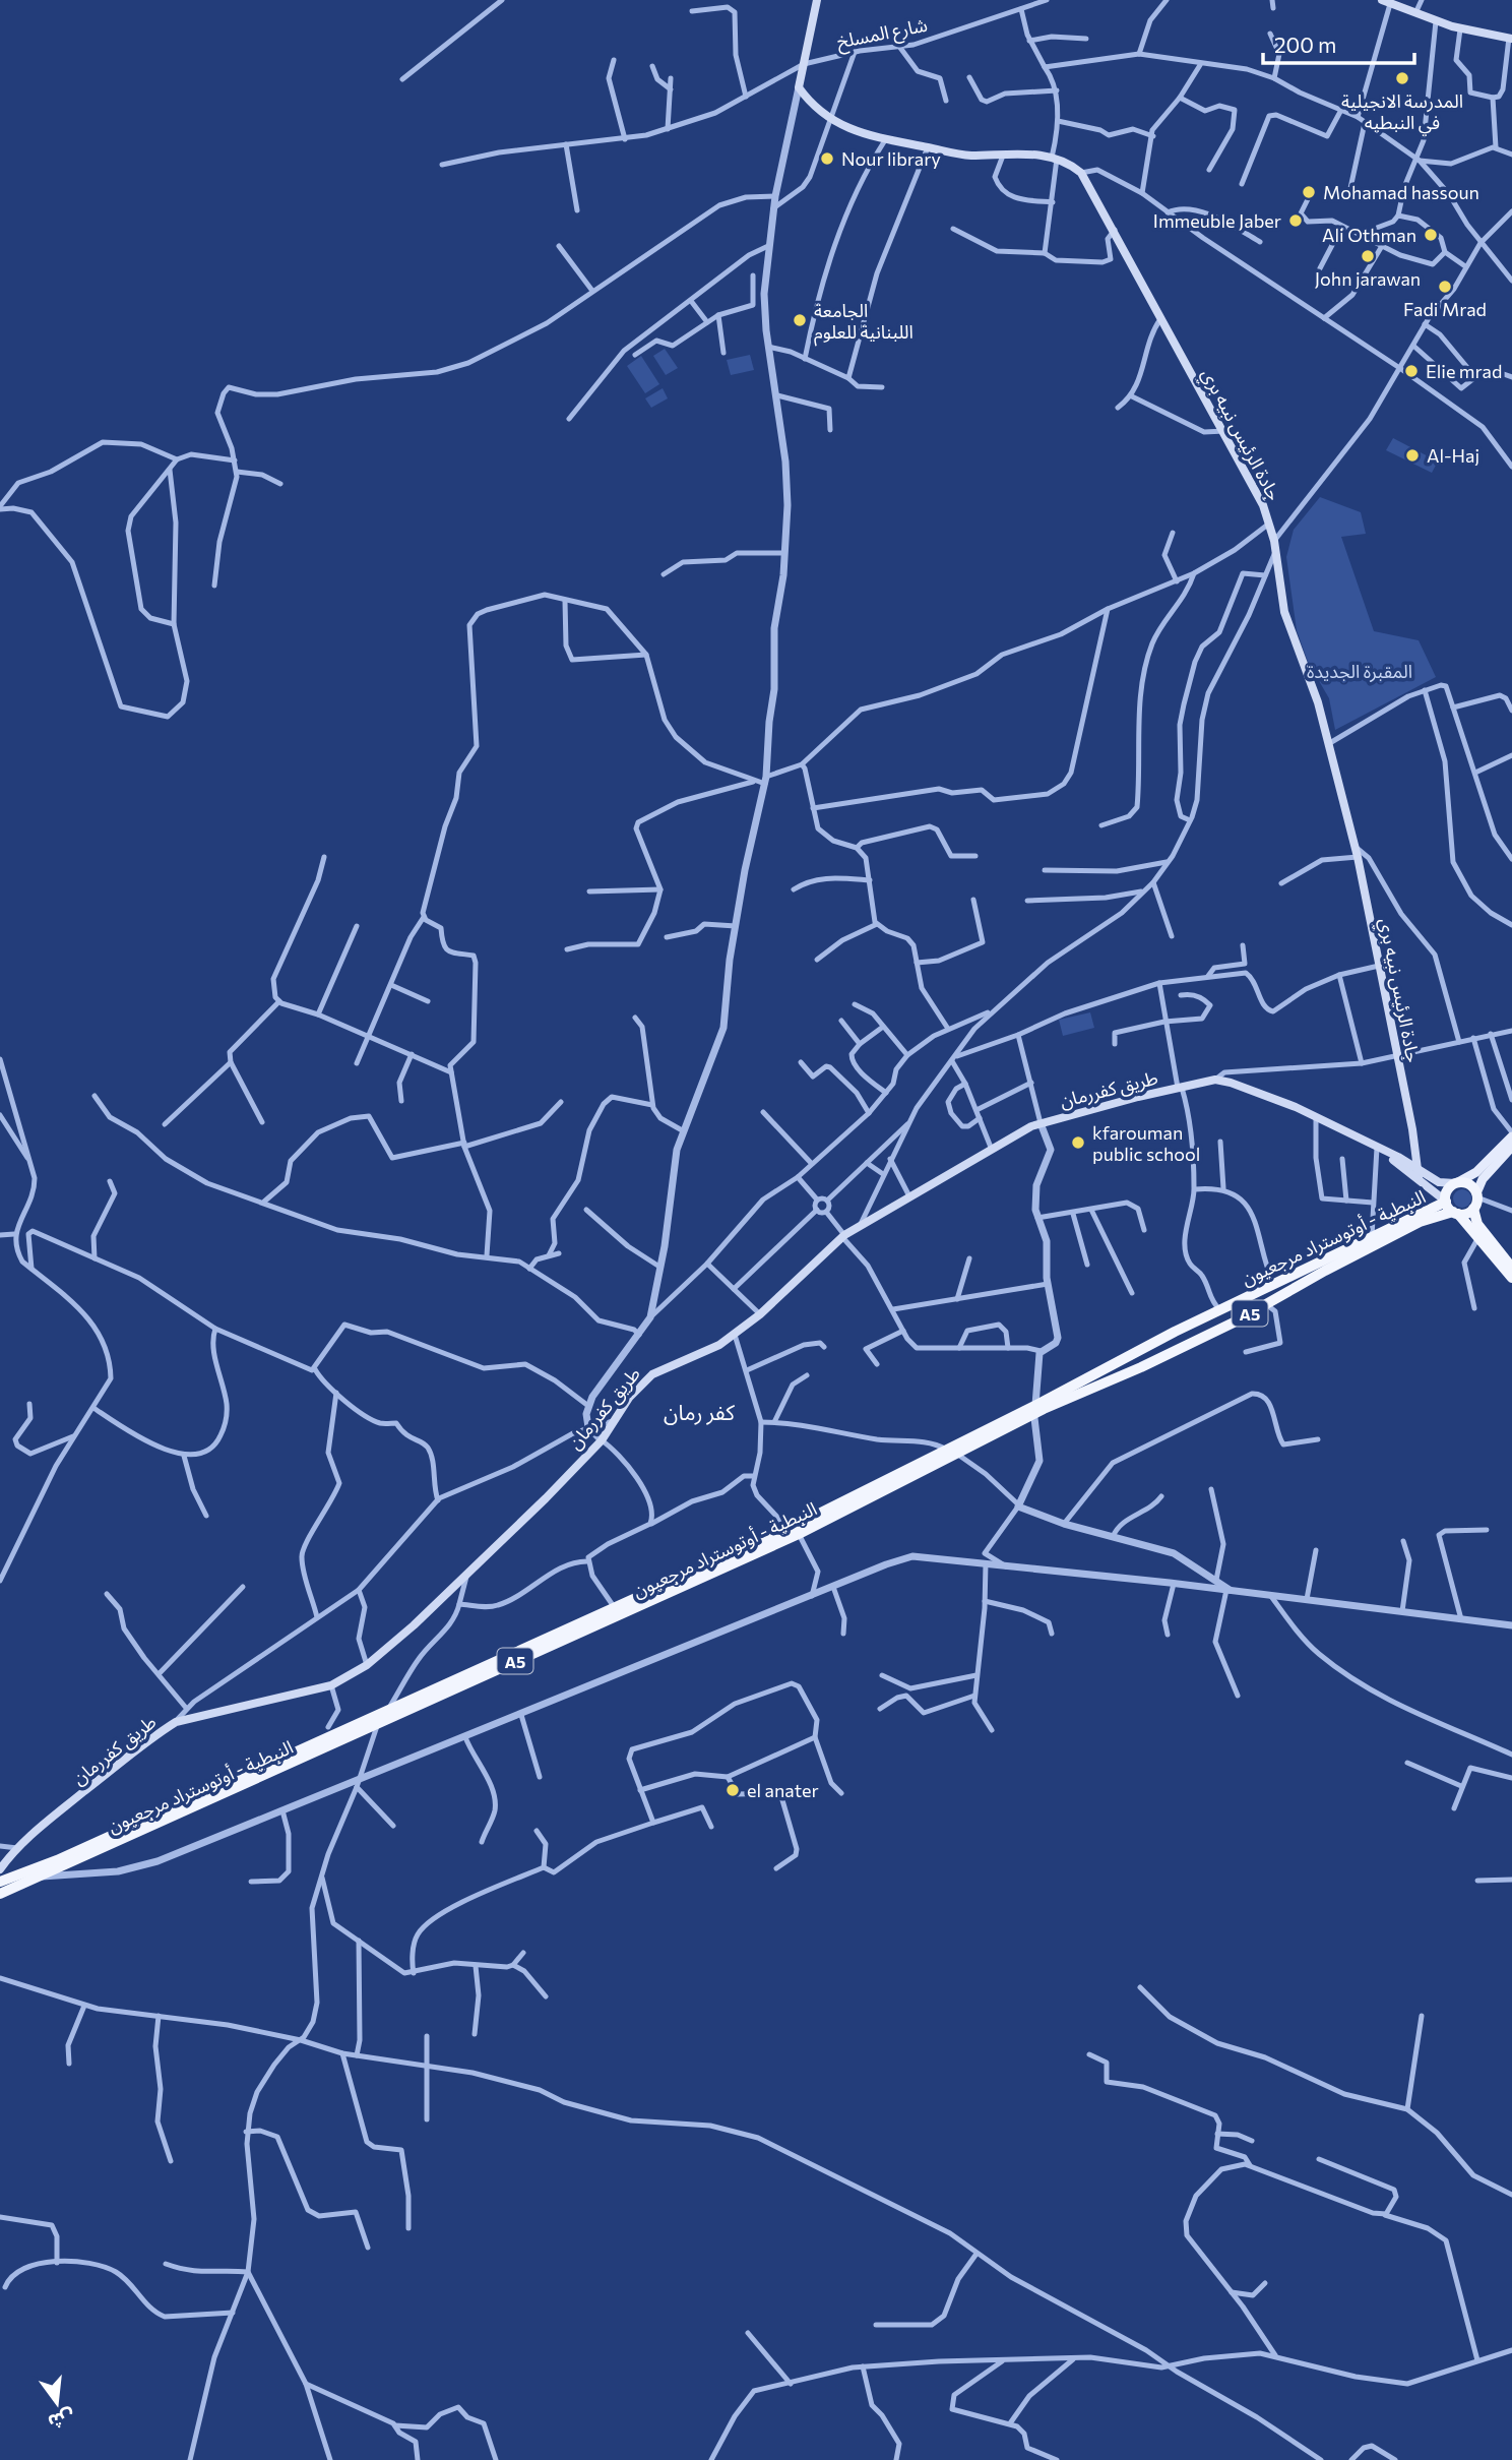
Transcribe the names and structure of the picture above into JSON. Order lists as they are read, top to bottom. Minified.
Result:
{"streets":{"highway":["النبطية - أوتوستراد مرجعيون","A5"],"main road":["جادة الرئيس نبيه بري","طريق كفررمان"],"street":["شارع المسلخ"]},"crossings":[["النبطية - أوتوستراد مرجعيون","A5"]],"districts":["كفر رمان"],"parks":["المقبرة الجديدة"],"places":["المدرسة الانجيلية في النبطيه","Nour library","Mohamad hassoun","Immeuble Jaber","Ali Othman","John jarawan","Fadi Mrad","الجامعة اللبنانية للعلوم","Elie mrad","Al-Haj","kfarouman public school","el anater"],"scale_bar":"200 m","north":"bottom"}
